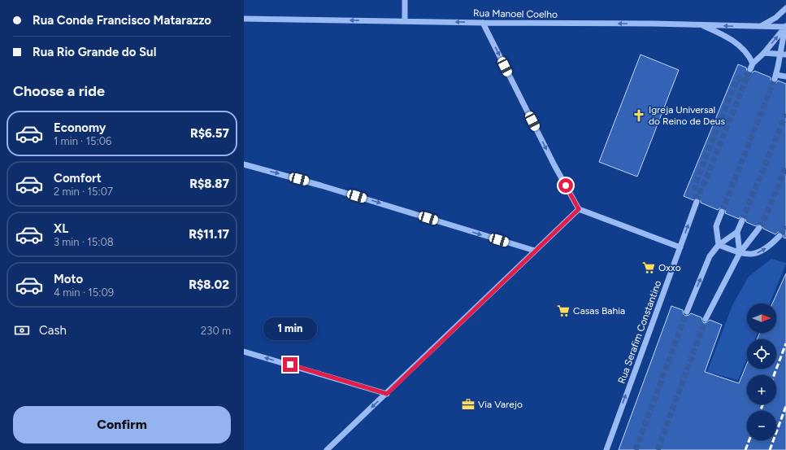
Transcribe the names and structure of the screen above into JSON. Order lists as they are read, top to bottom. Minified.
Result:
{"streets":{"street":["Rua Manoel Coelho","Rua Serafim Constantino"]},"one_way":["Rua Manoel Coelho"],"places":{"church":["Igreja Universal do Reino de Deus"],"supermarket":["Oxxo","Casas Bahia"],"office":["Via Varejo"]},"north":"right","page":{"banner":["Rua Conde Francisco Matarazzo","Rua Rio Grande do Sul"],"heading":"Choose a ride","list":[{"name":"Economy","note":"1 min · 15:06","value":"R$6.57"},{"name":"Comfort","note":"2 min · 15:07","value":"R$8.87"},{"name":"XL","note":"3 min · 15:08","value":"R$11.17"},{"name":"Moto","note":"4 min · 15:09","value":"R$8.02"}],"map_buttons":["+","−"],"pay":["Cash","230 m"],"bubble":"1 min","buttons":"Confirm"}}
